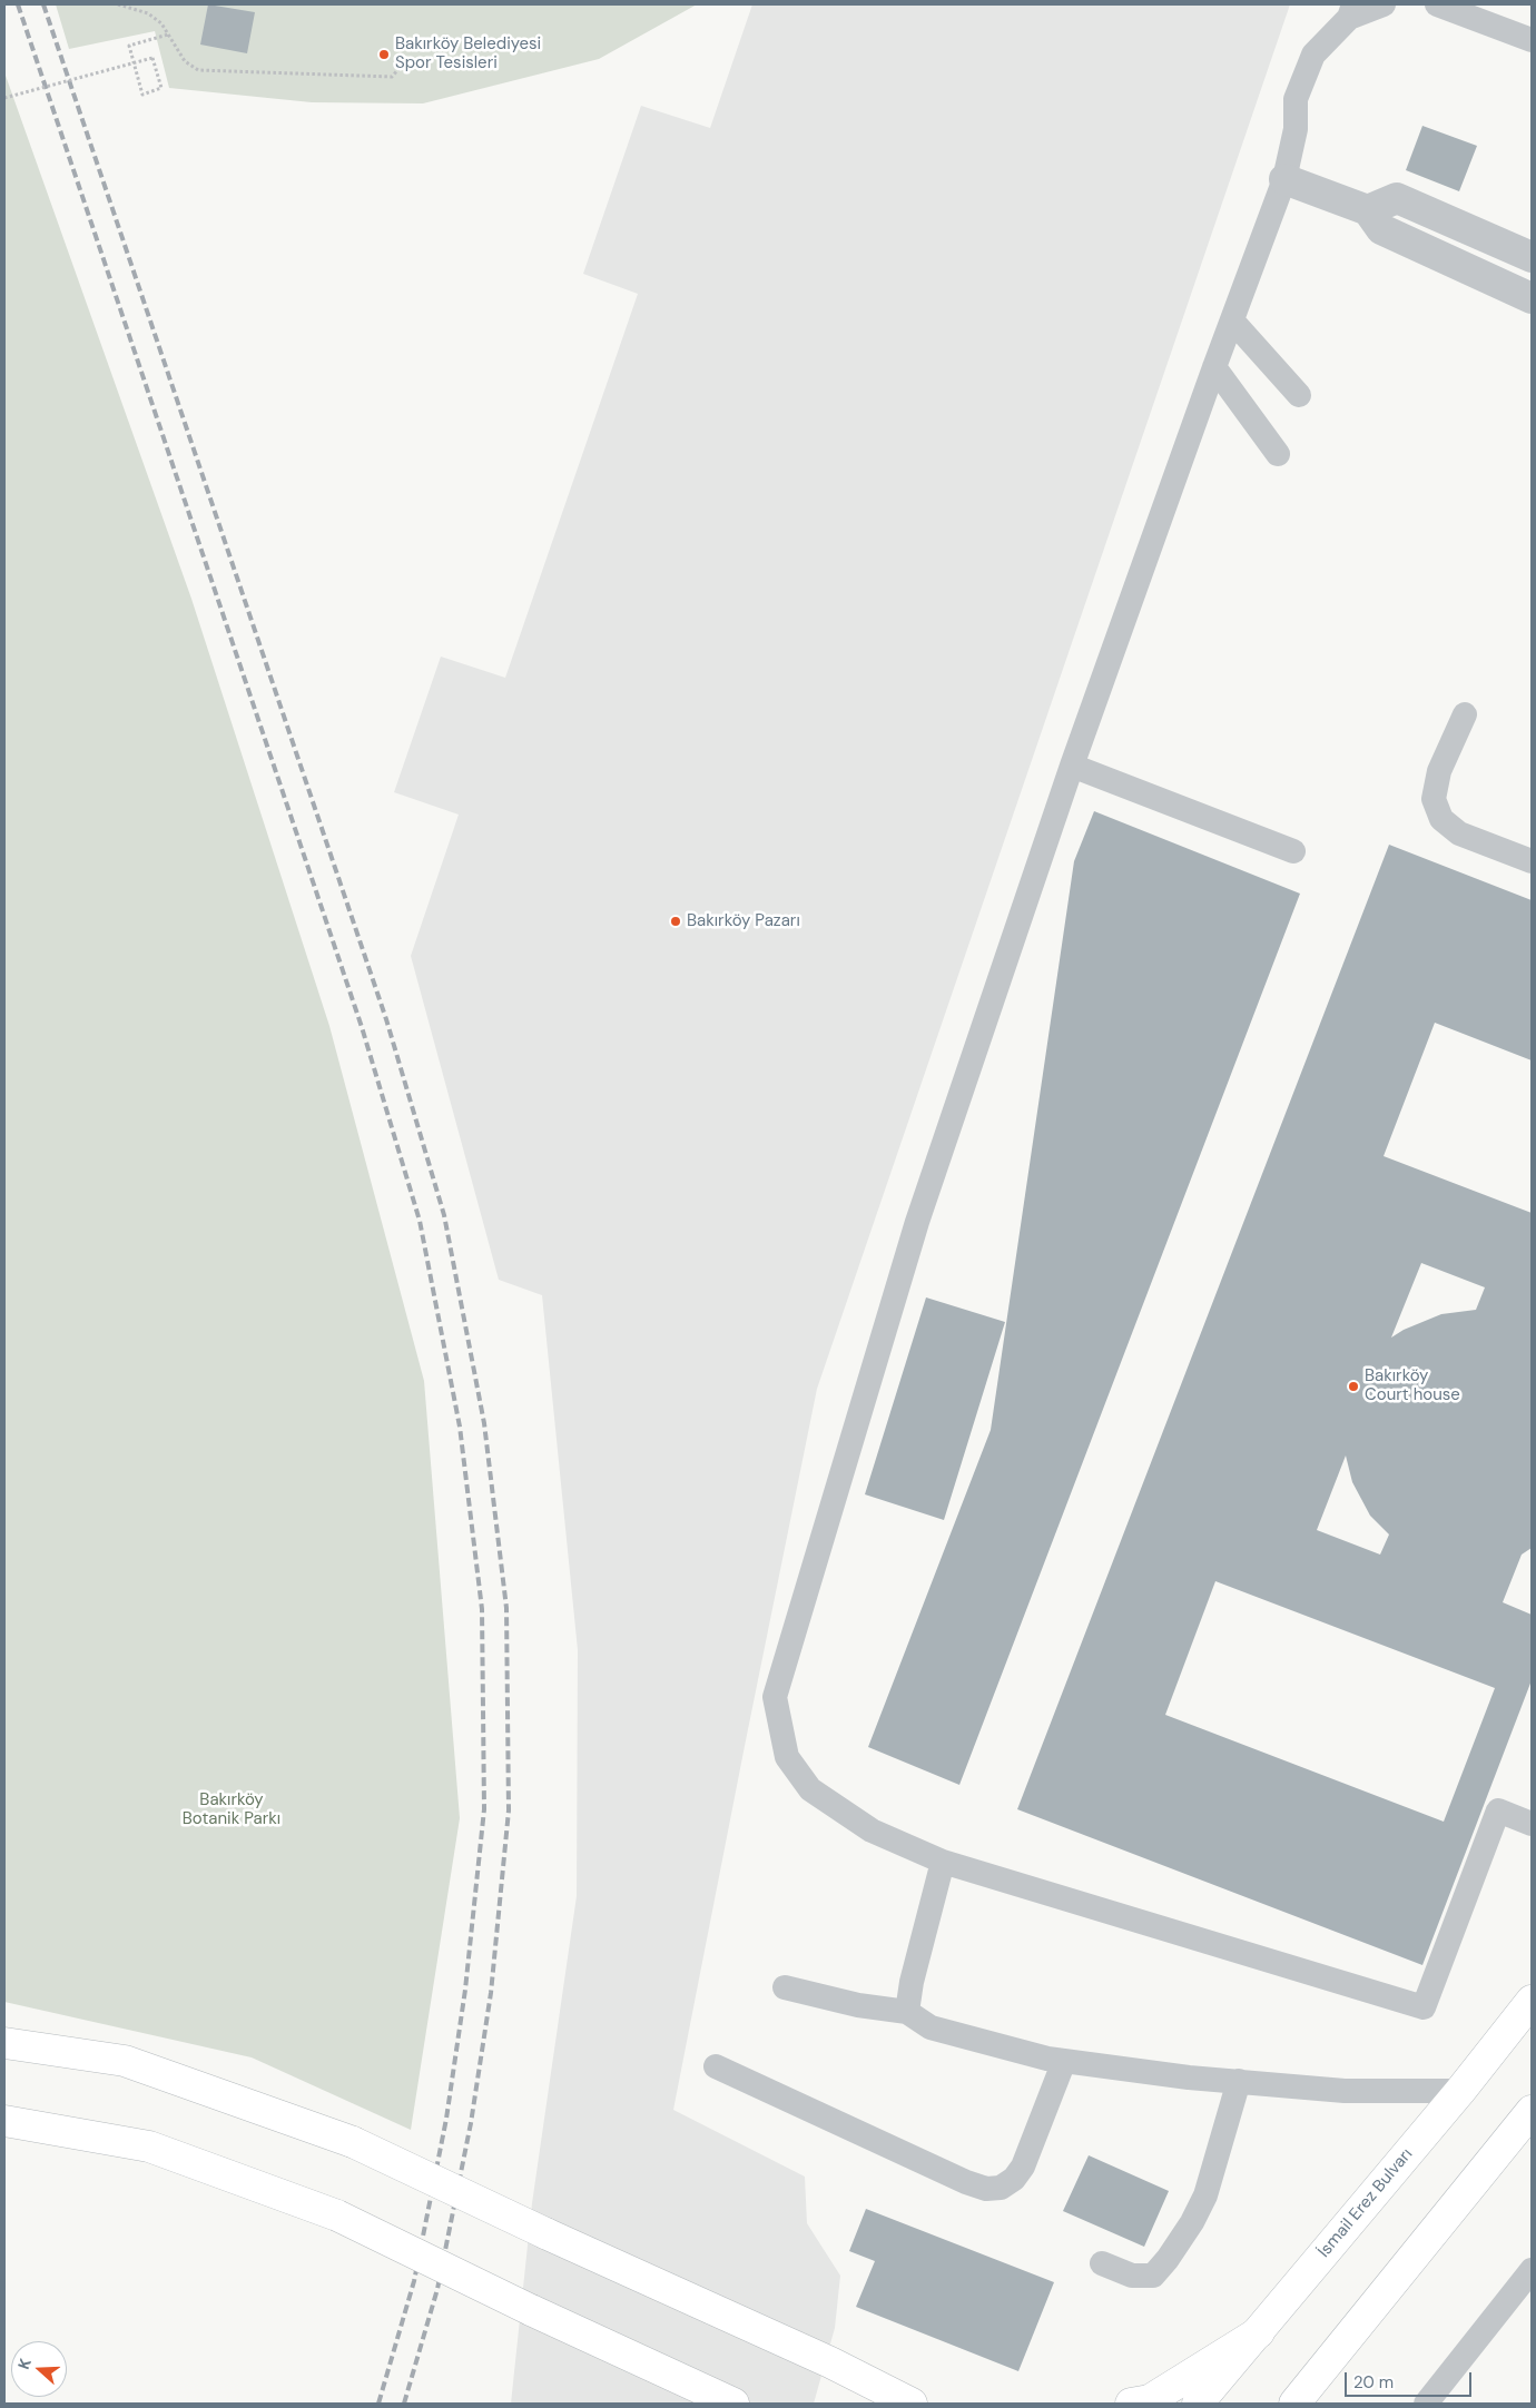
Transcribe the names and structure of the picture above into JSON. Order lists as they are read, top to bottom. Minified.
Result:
{"streets":{"main road":["İsmail Erez Bulvarı"]},"parks":["Bakırköy Botanik Parkı"],"places":["Bakırköy Belediyesi Spor Tesisleri","Bakırköy Pazarı","Bakırköy Court house"],"scale_bar":"20 m","north":"left"}
